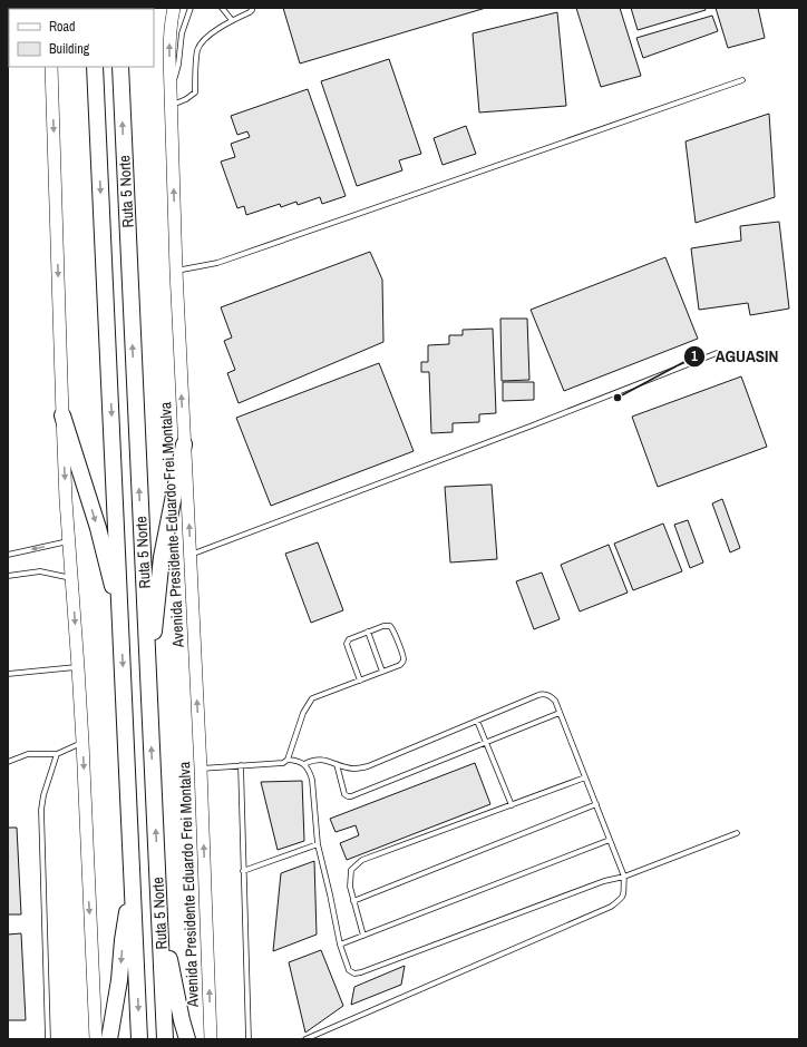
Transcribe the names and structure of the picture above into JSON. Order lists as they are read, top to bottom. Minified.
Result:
{"streets":{"highway":["Ruta 5 Norte"],"street":["Avenida Presidente Eduardo Frei Montalva"]},"one_way":["Avenida Presidente Eduardo Frei Montalva"],"places":["AGUASIN"],"legend":["Road","Building"]}
